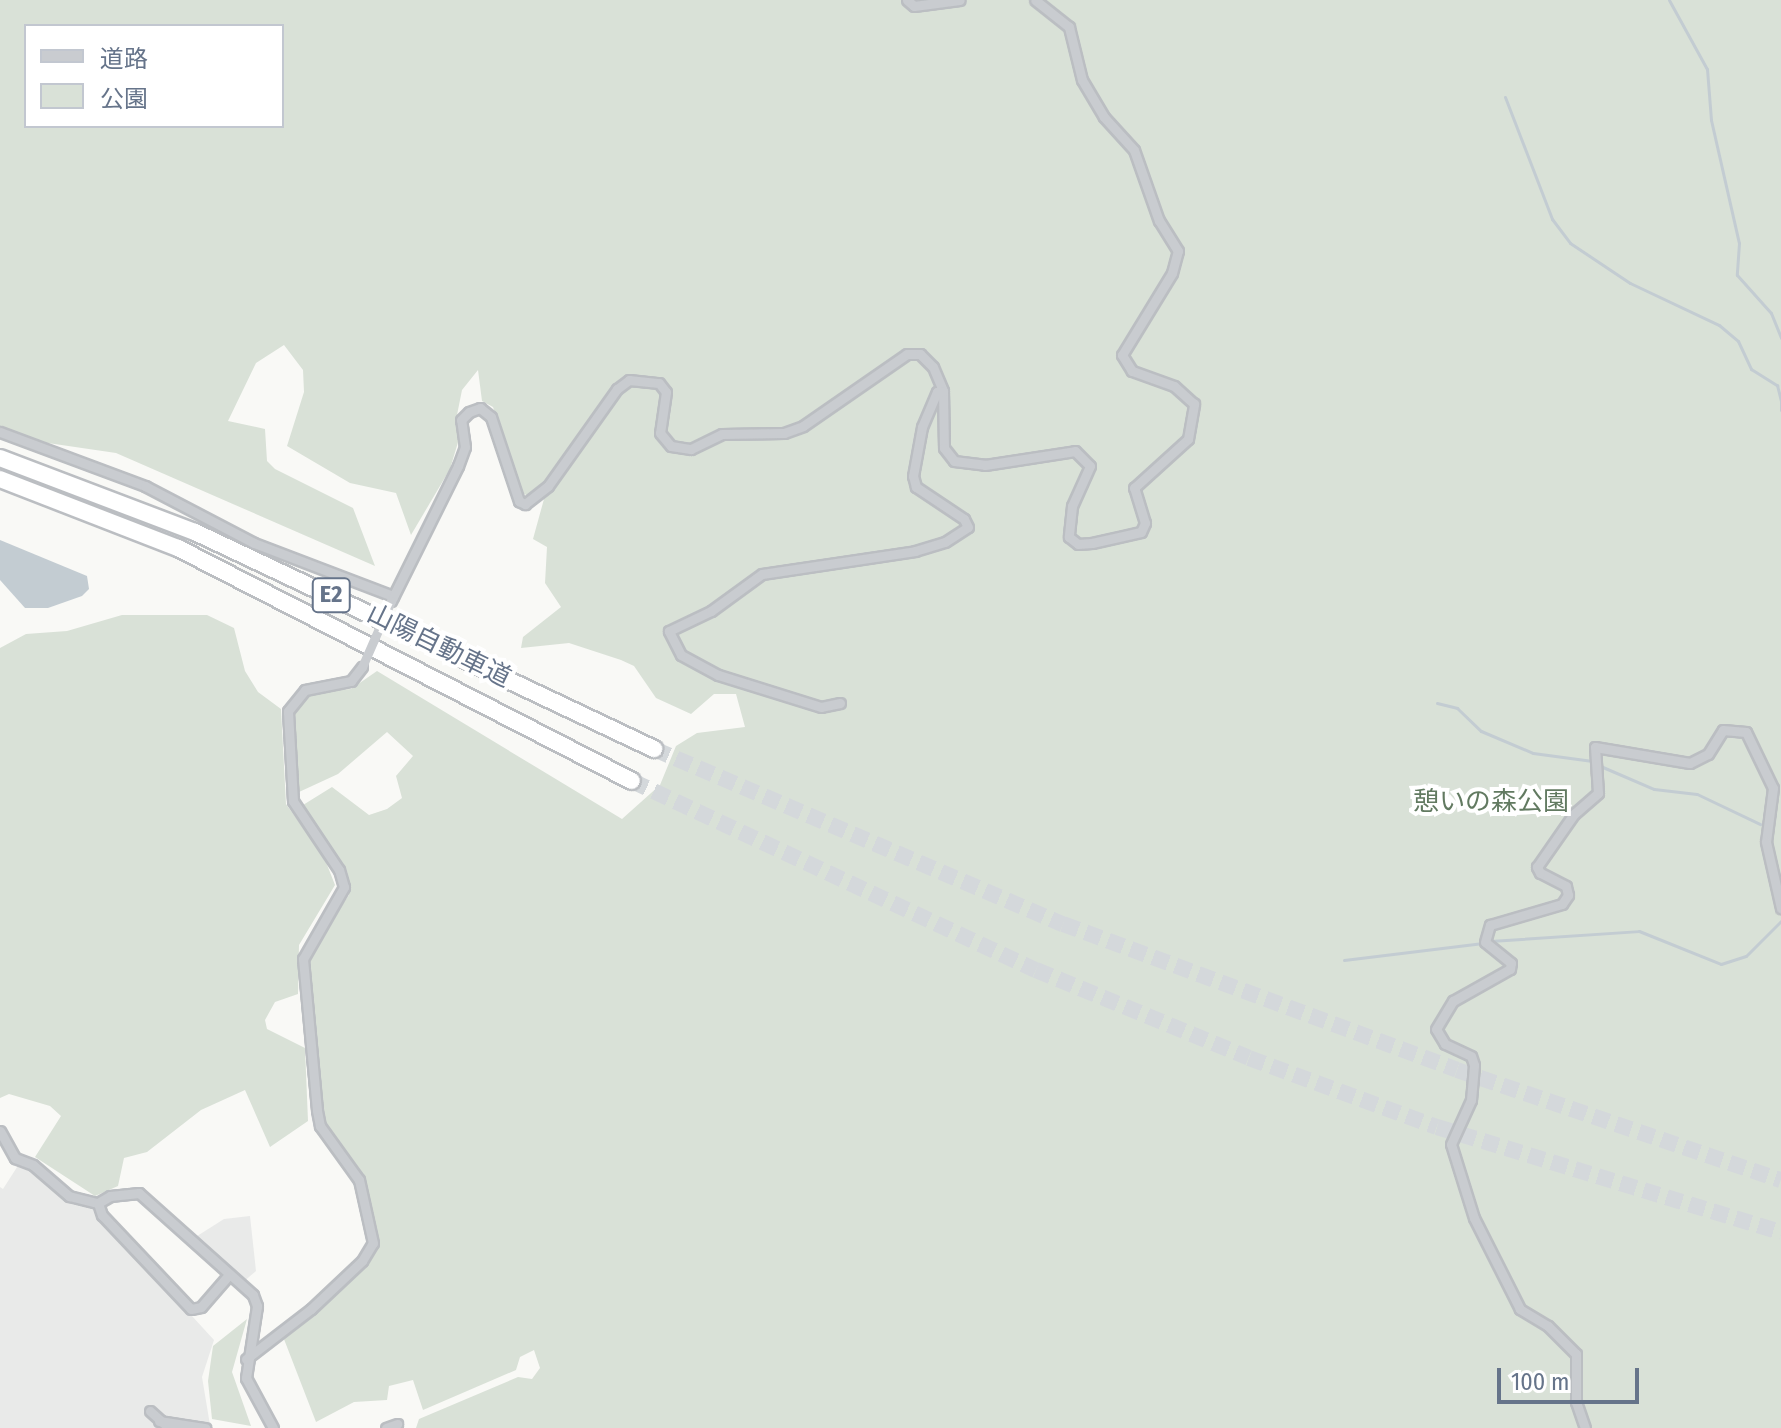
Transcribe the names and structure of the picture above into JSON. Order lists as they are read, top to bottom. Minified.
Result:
{"streets":{"highway":["E2","山陽自動車道"]},"parks":["憩いの森公園"],"legend":["道路","公園"],"scale_bar":"100 m"}
